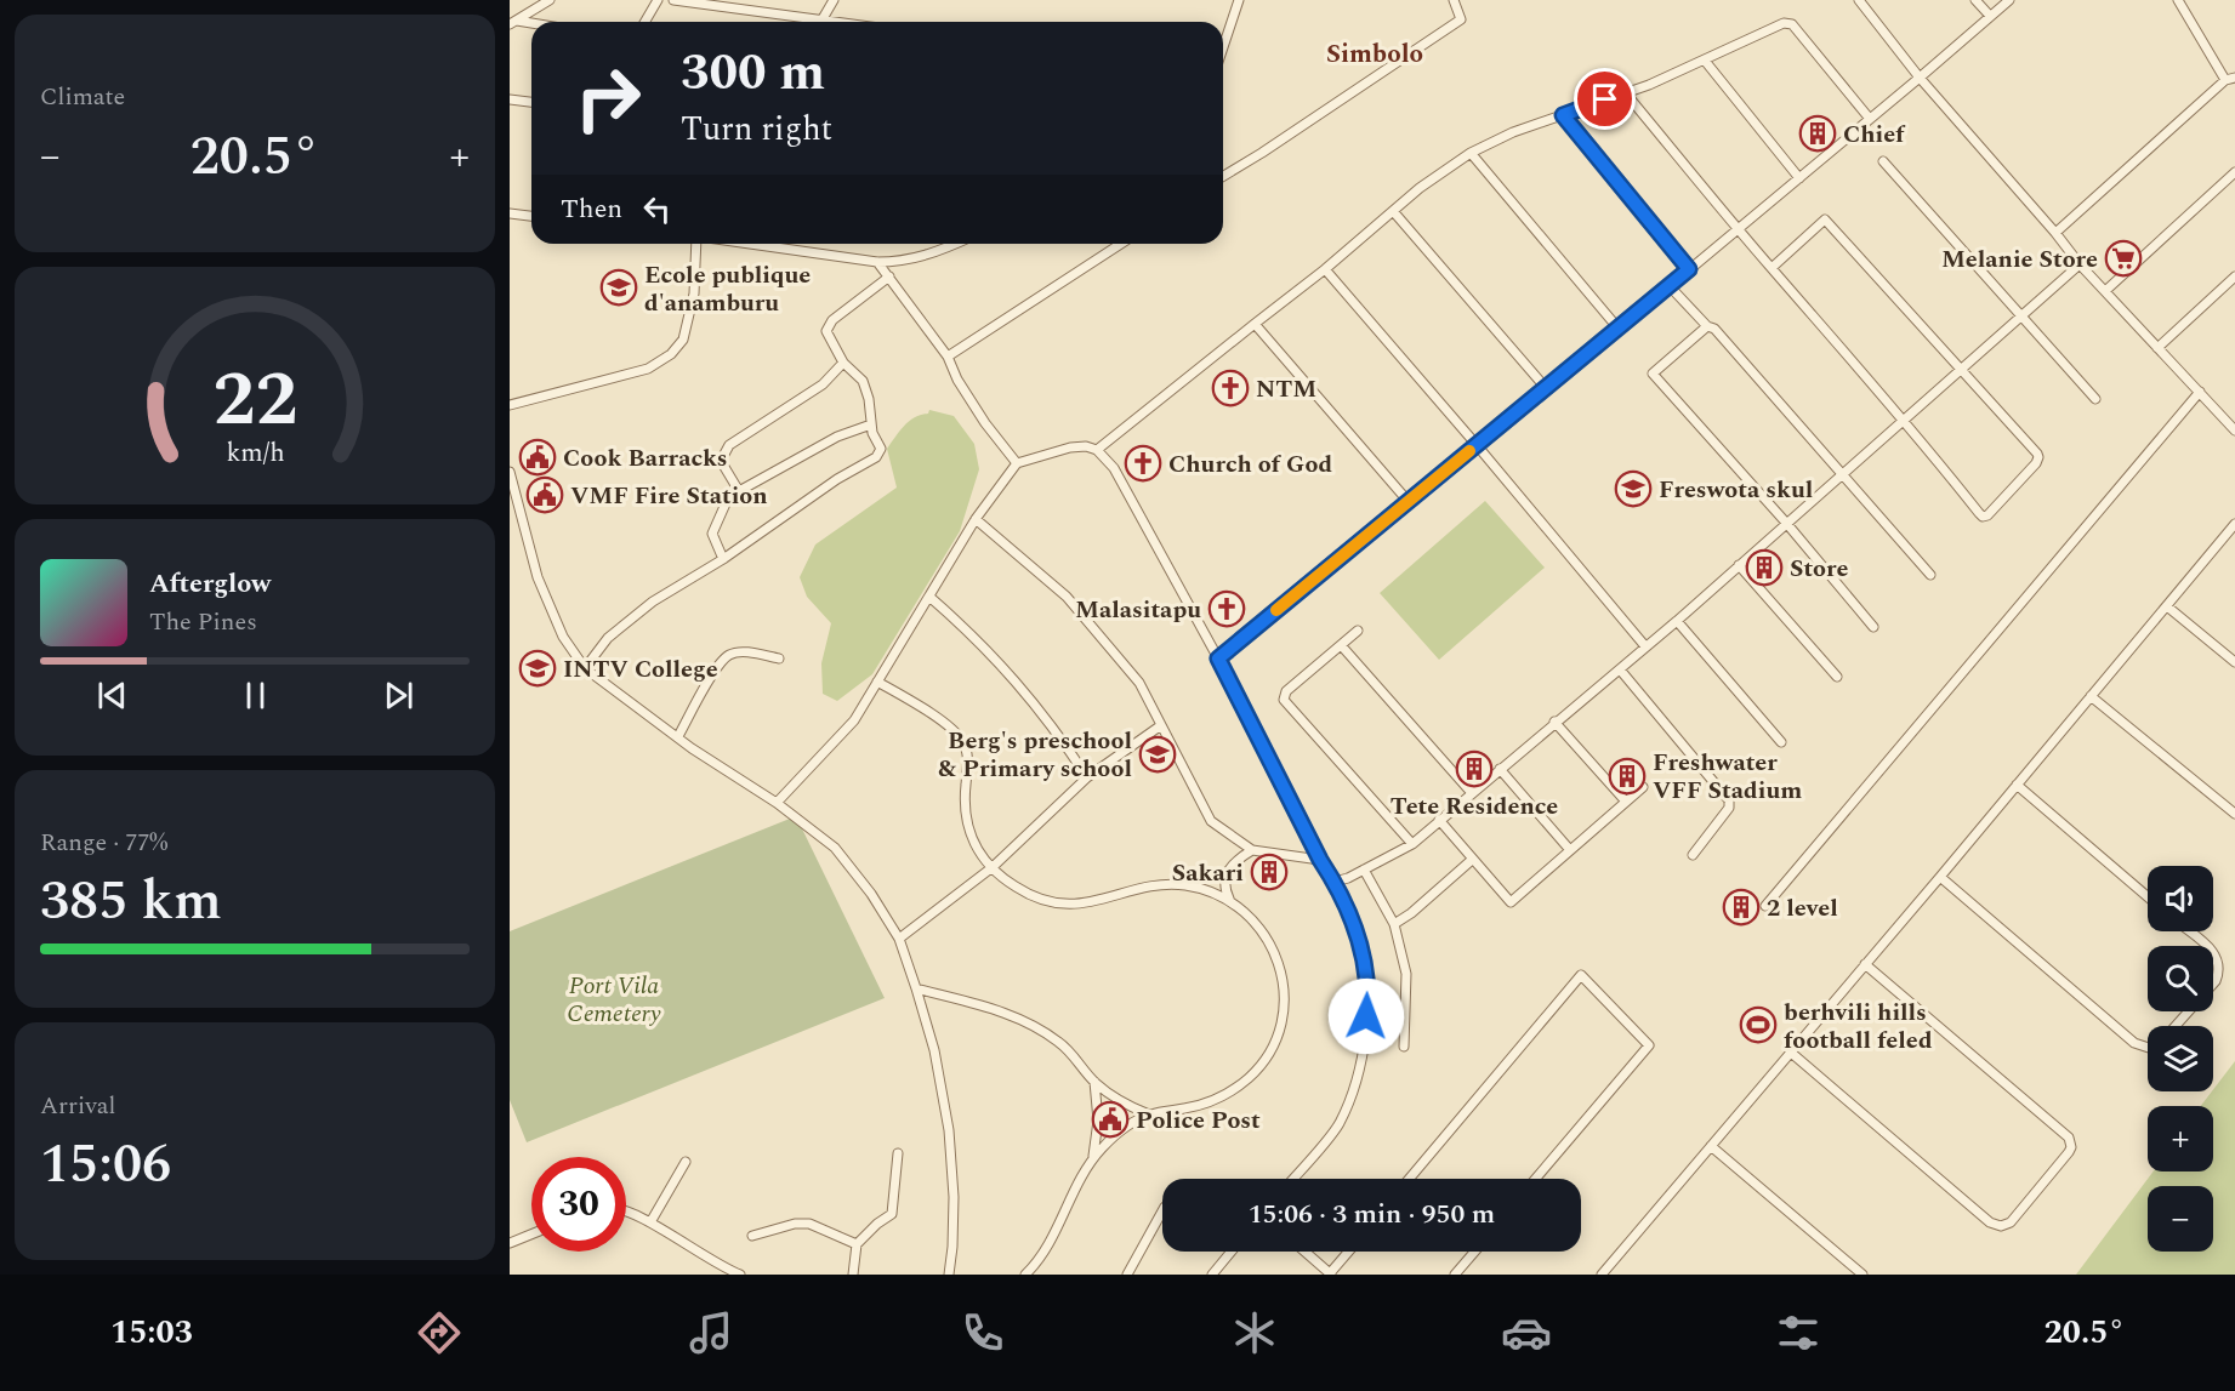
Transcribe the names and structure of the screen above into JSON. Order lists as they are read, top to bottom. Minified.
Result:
{"districts":["Simbolo"],"parks":["Port Vila Cemetery"],"places":{"building":["Chief","Store","Tete Residence","Freshwater VFF Stadium","Sakari","2 level"],"supermarket":["Melanie Store"],"school or university":["Ecole publique d'anamburu","Freswota skul","INTV College","Berg's preschool & Primary school"],"church":["NTM","Church of God","Malasitapu"],"public building":["Cook Barracks","VMF Fire Station","Police Post"],"sports":["berhvili hills football feled"]},"page":{"tile":["Climate",["Range · 77%","385 km"],["Arrival","15:06"]],"turn":["300 m","Turn right"],"heat":["−","20.5°","+"],"then":"Then","song":["Afterglow","The Pines"],"map_buttons":["+","−"],"limit":"30","trip":"15:06 · 3 min · 950 m","tabs":["15:03","20.5°"],"gauge":["22","km/h"]}}
